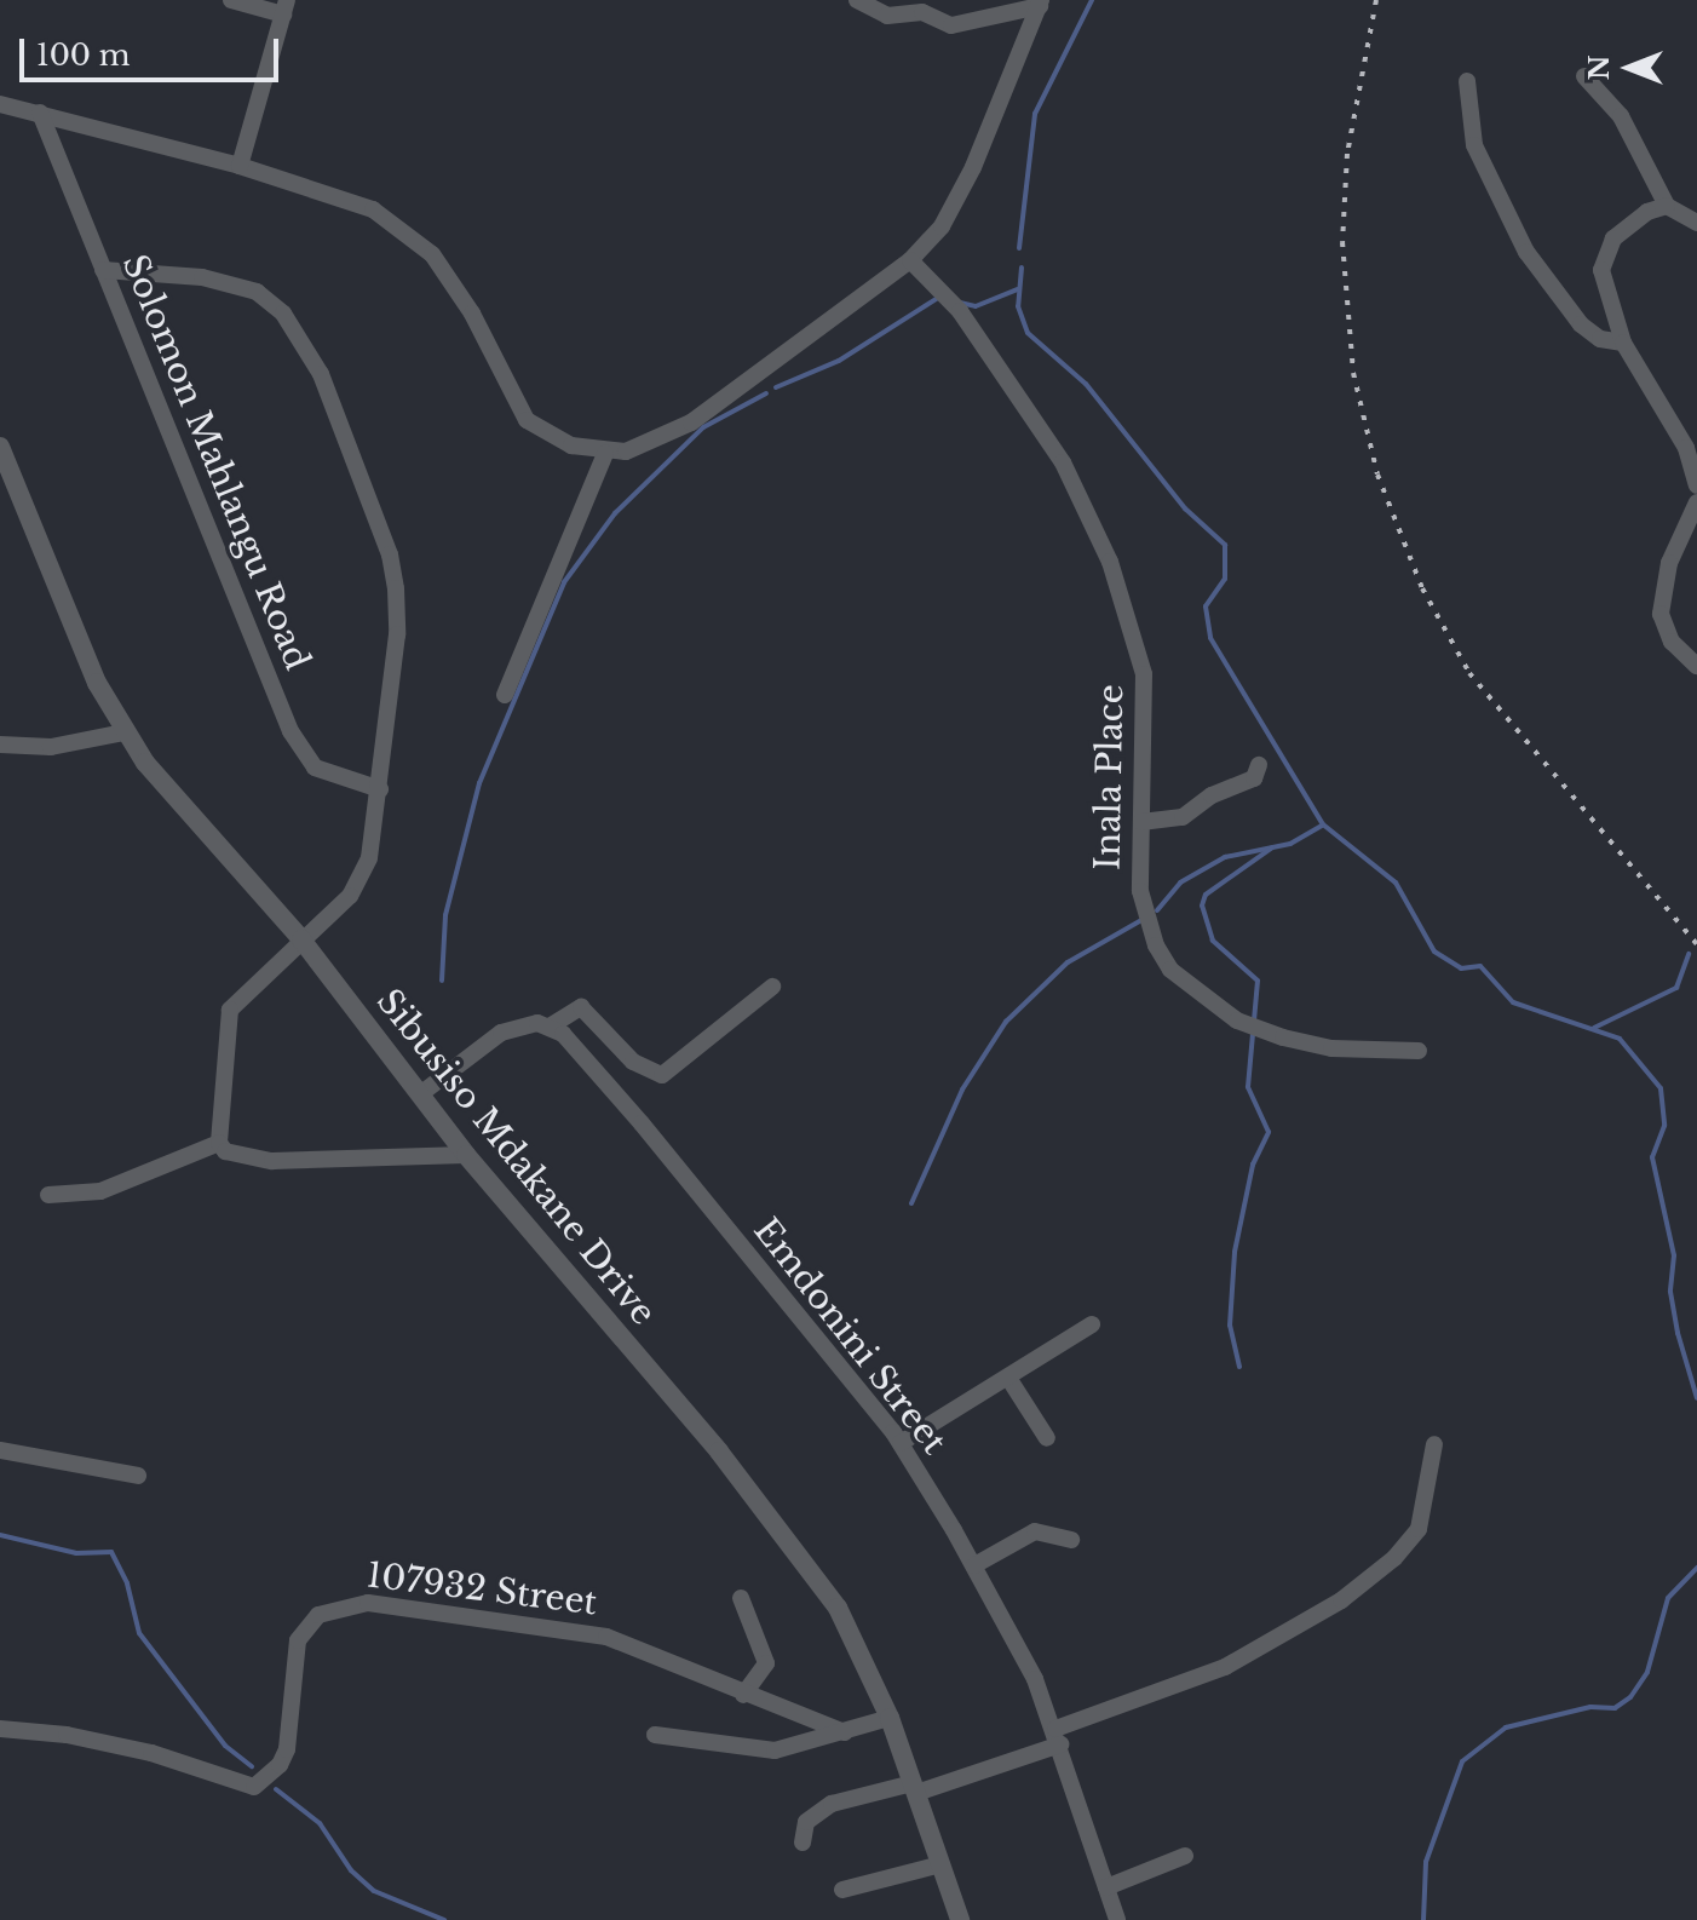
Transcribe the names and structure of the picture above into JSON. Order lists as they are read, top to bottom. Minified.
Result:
{"streets":{"street":["Solomon Mahlangu Road","Inala Place","Sibusiso Mdakane Drive","Emdonini Street","107932 Street"]},"scale_bar":"100 m","north":"left"}
